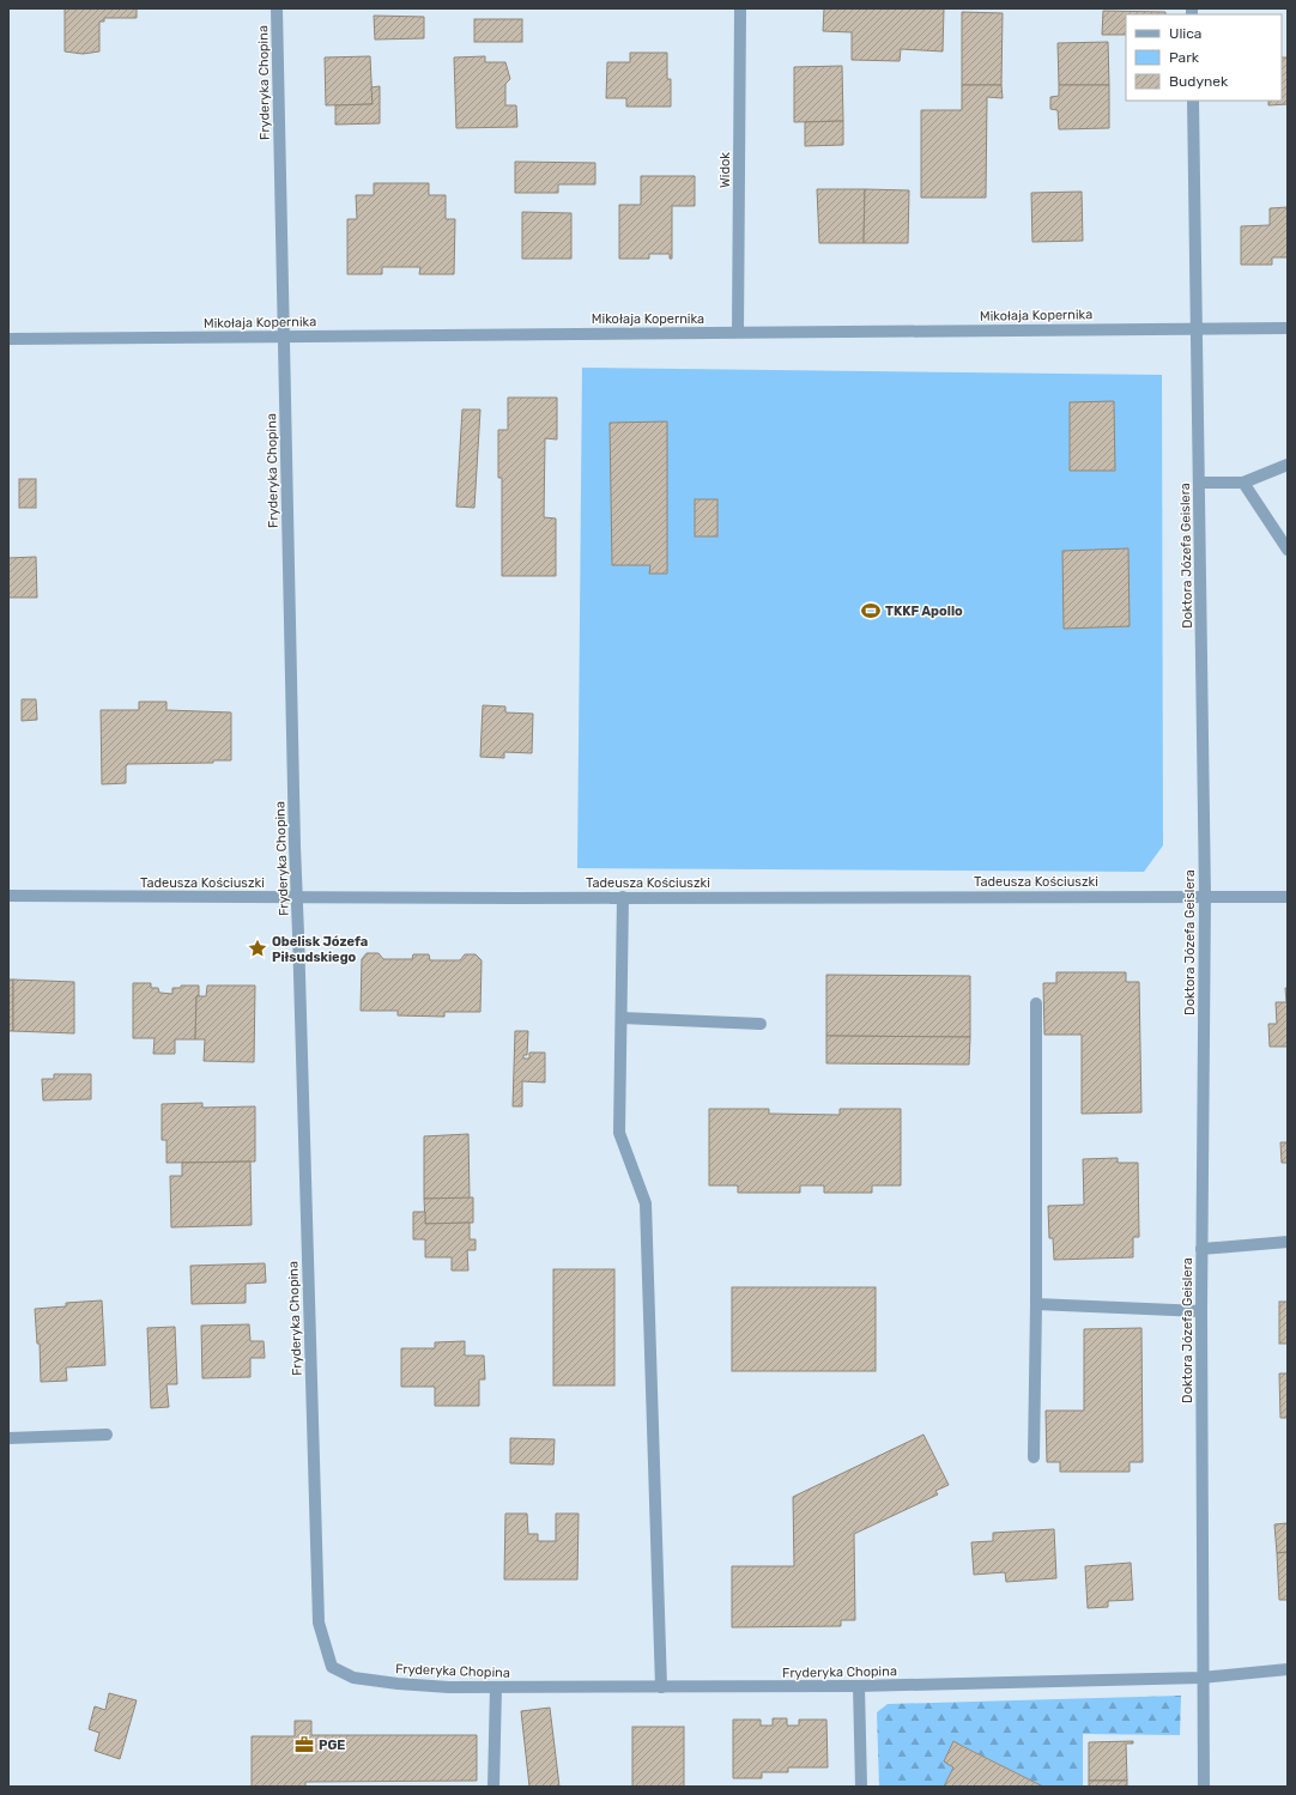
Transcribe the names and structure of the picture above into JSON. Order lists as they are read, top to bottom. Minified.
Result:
{"streets":{"street":["Fryderyka Chopina","Widok","Mikołaja Kopernika","Doktora Józefa Geislera","Tadeusza Kościuszki"]},"crossings":[["Fryderyka Chopina","Mikołaja Kopernika"],["Fryderyka Chopina","Doktora Józefa Geislera"],["Fryderyka Chopina","Tadeusza Kościuszki"],["Widok","Mikołaja Kopernika"],["Mikołaja Kopernika","Doktora Józefa Geislera"],["Doktora Józefa Geislera","Tadeusza Kościuszki"]],"places":{"sports":["TKKF Apollo"],"place":["Obelisk Józefa Piłsudskiego"],"office":["PGE"]},"legend":["Ulica","Park","Budynek"]}
